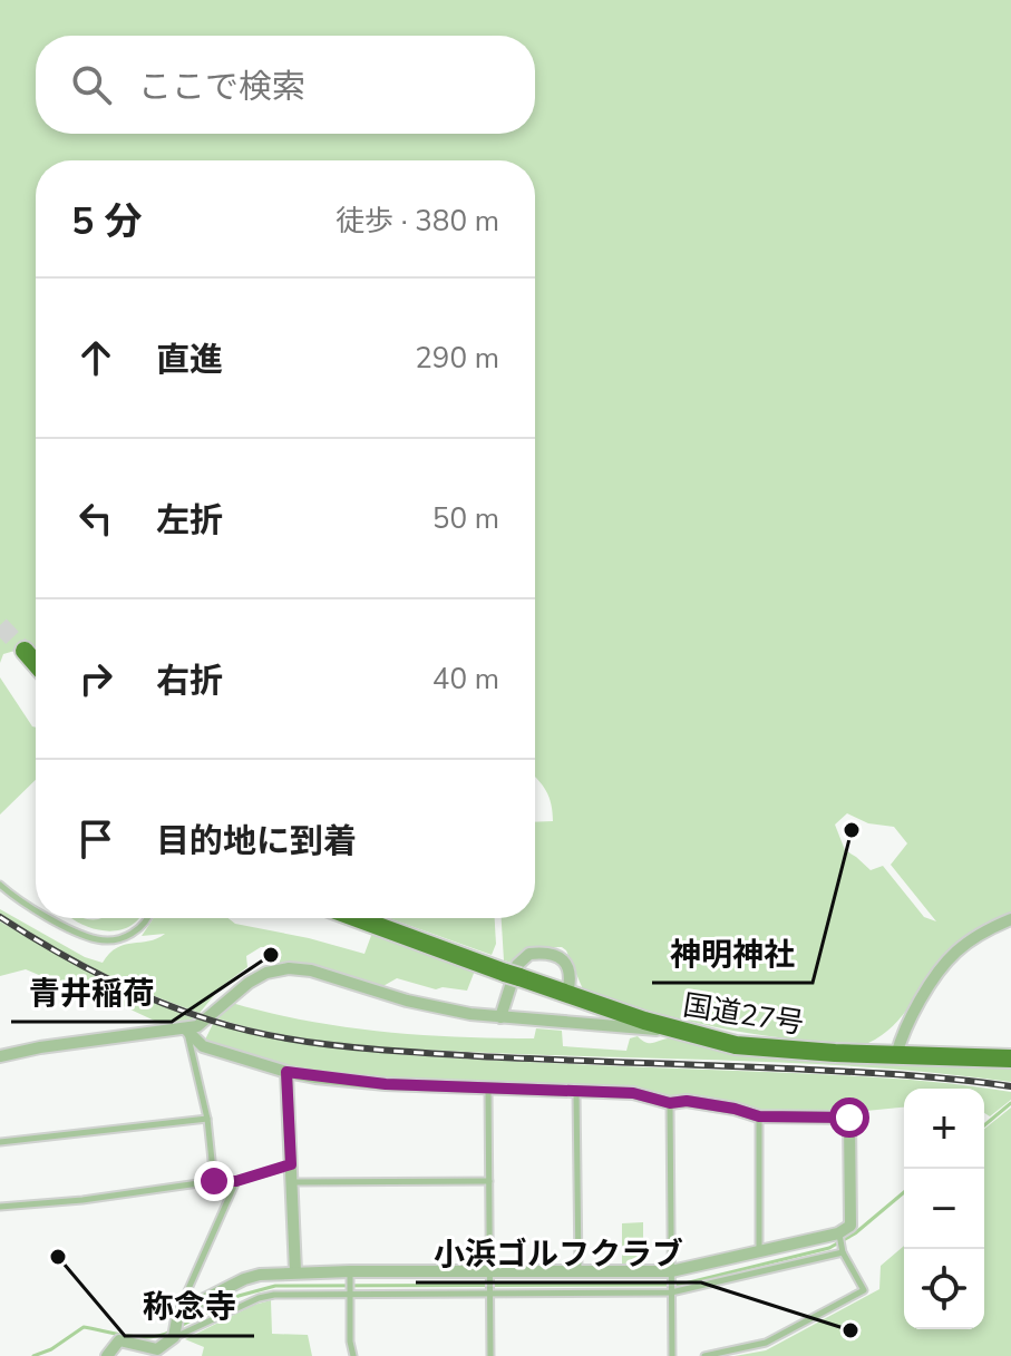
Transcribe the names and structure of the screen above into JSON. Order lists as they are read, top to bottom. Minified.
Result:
{"streets":{"highway":["国道27号"]},"places":["神明神社","青井稲荷","称念寺","小浜ゴルフクラブ"],"page":{"search":"ここで検索","heading":["5 分","徒歩 · 380 m"],"list":[["直進","290 m"],["左折","50 m"],["右折","40 m"],"目的地に到着"],"map_buttons":["+","−"]}}
